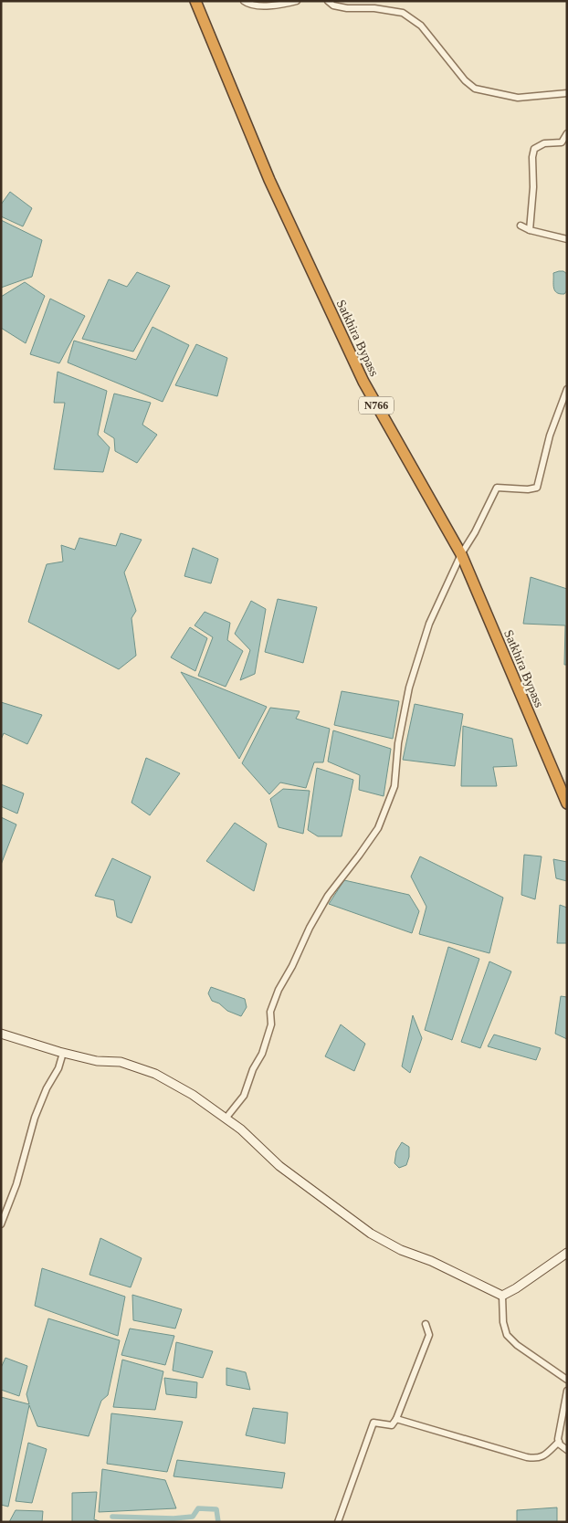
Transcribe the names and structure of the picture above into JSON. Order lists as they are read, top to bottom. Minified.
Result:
{"streets":{"highway":["Satkhira Bypass","N766"]}}
